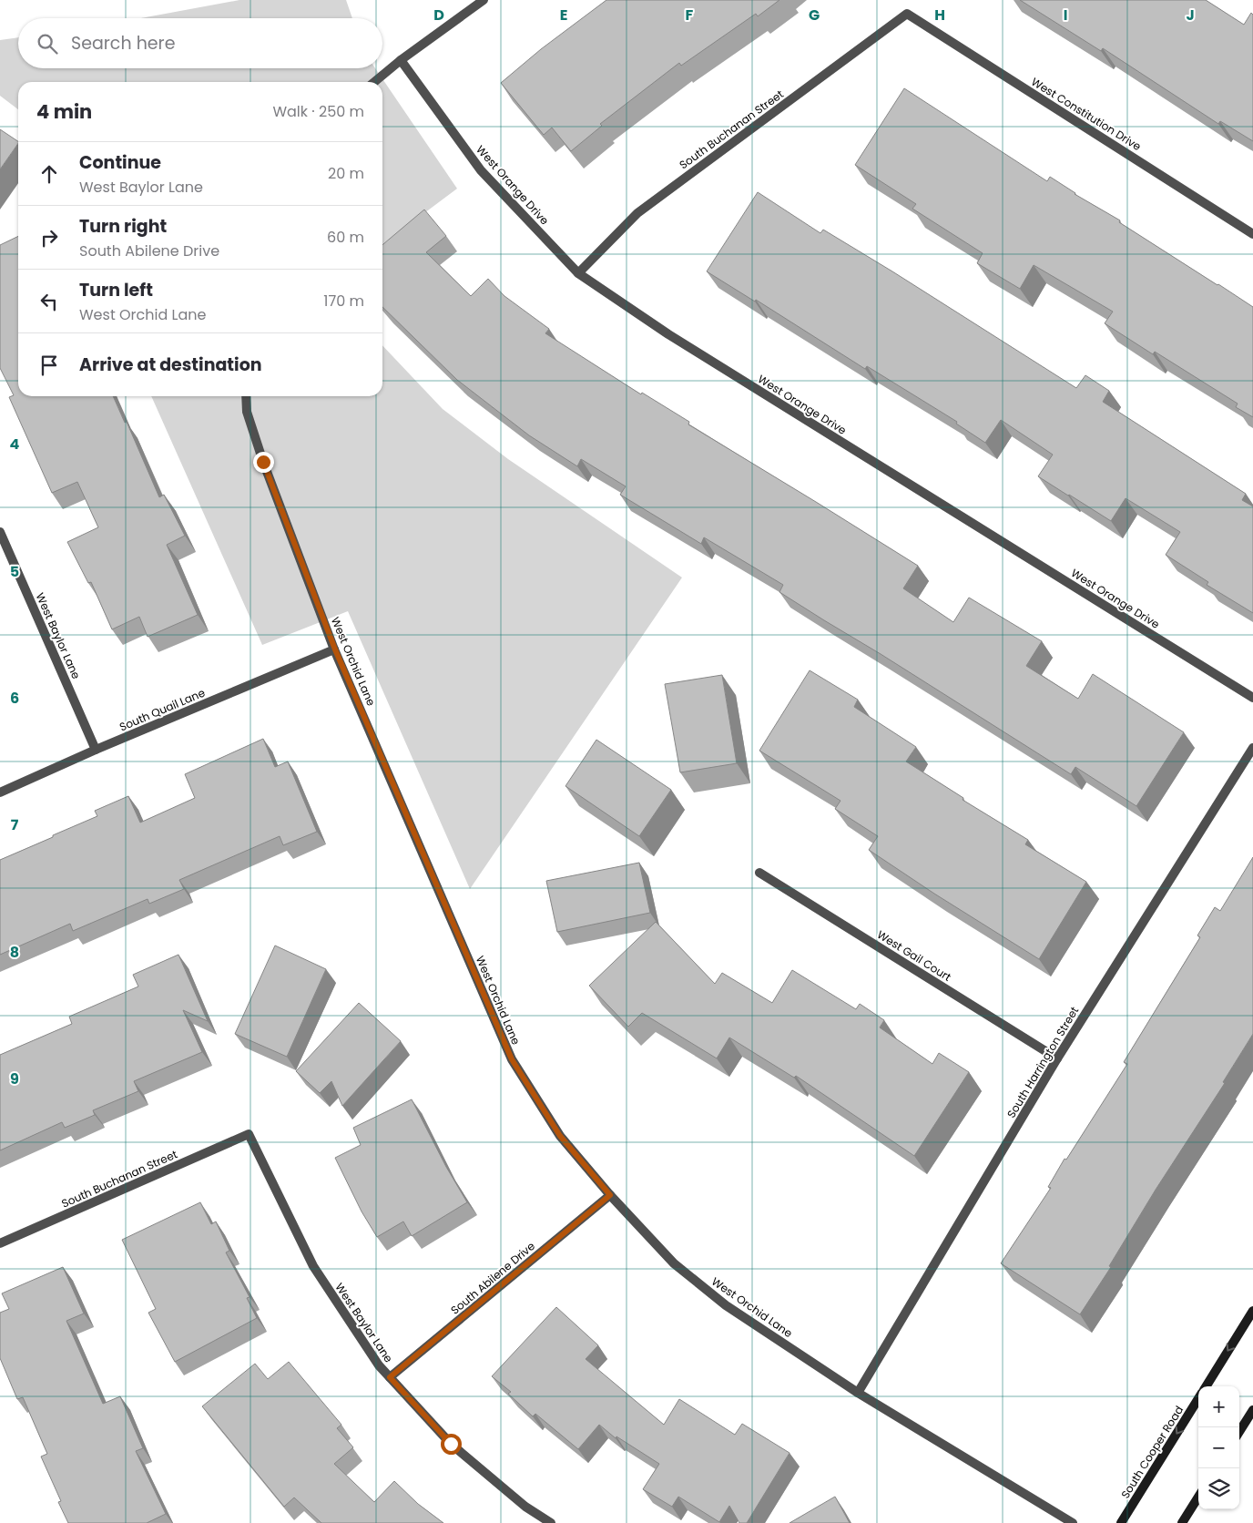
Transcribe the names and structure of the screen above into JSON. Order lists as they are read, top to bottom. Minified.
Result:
{"streets":{"main road":["South Cooper Road"],"street":["West Constitution Drive","South Buchanan Street","West Orange Drive","West Baylor Lane","West Orchid Lane","South Quail Lane","West Gail Court","South Harrington Street","South Abilene Drive"]},"crossings":[["West Constitution Drive","South Buchanan Street"],["South Buchanan Street","West Orange Drive"],["South Buchanan Street","West Baylor Lane"],["West Baylor Lane","South Quail Lane"],["West Baylor Lane","South Abilene Drive"],["West Orchid Lane","South Quail Lane"],["West Orchid Lane","South Harrington Street"],["West Orchid Lane","South Abilene Drive"],["West Gail Court","South Harrington Street"]],"one_way":["South Cooper Road"],"page":{"search":"Search here","heading":["4 min","Walk · 250 m"],"list":[["Continue","West Baylor Lane","20 m"],["Turn right","South Abilene Drive","60 m"],["Turn left","West Orchid Lane","170 m"],"Arrive at destination"],"map_buttons":["+","−"]},"grid":{"columns":["D","E","F","G","H","I","J"],"rows":["4","5","6","7","8","9"]}}
